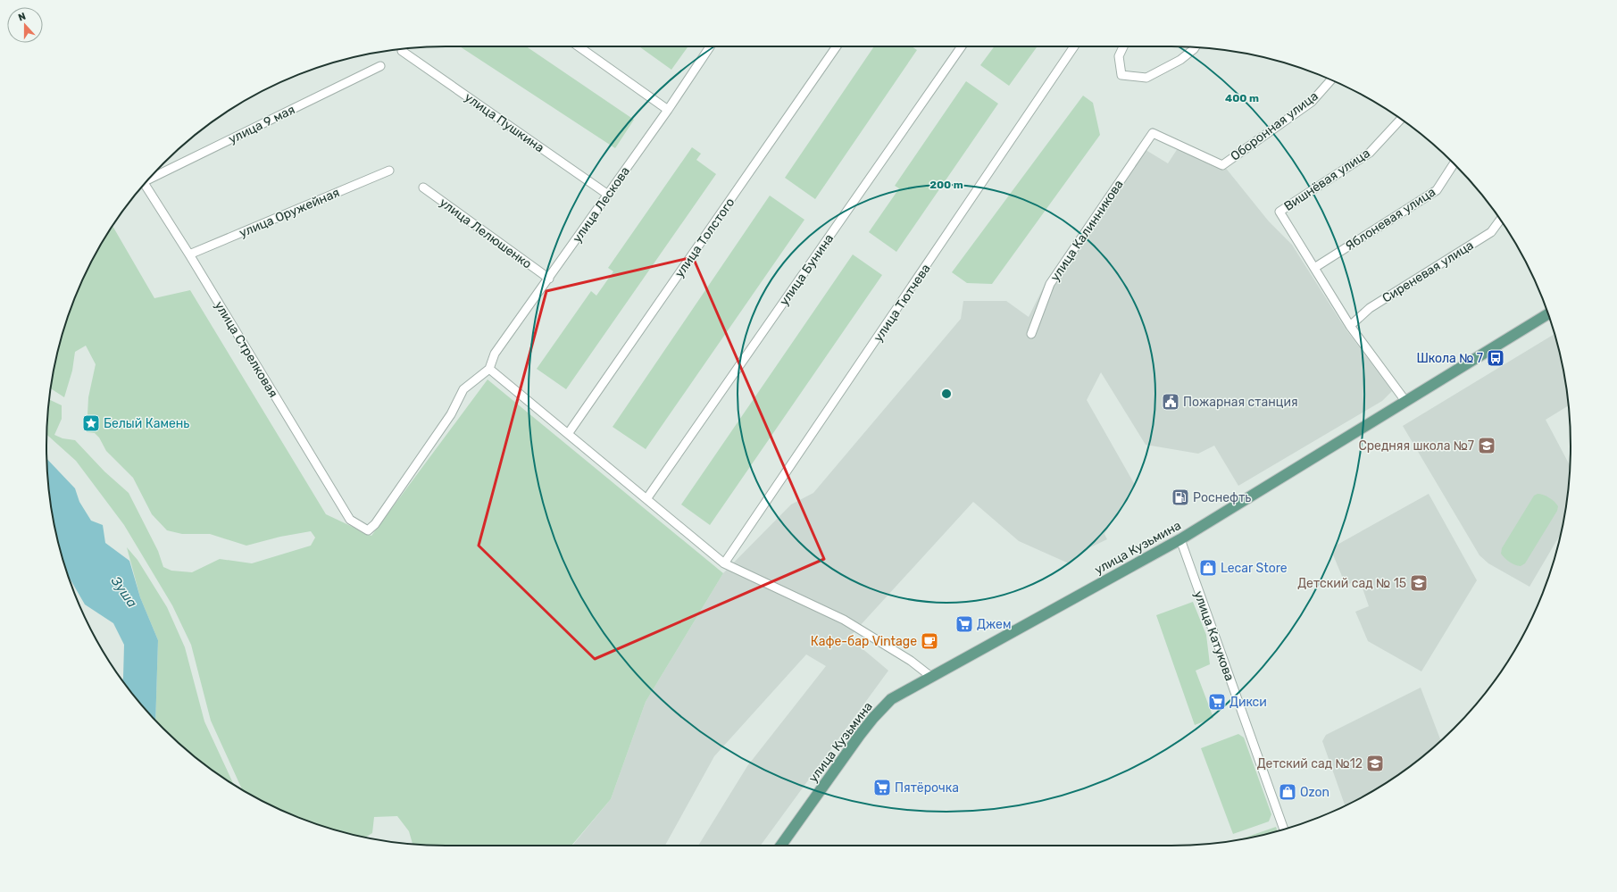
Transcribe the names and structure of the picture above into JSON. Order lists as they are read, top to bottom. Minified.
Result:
{"streets":{"main road":["улица Кузьмина"],"street":["улица Пушкина","улица 9 мая","Оборонная улица","Вишнёвая улица","улица Лескова","улица Оружейная","Яблоневая улица","улица Калинникова","улица Лелюшенко","улица Толстого","улица Бунина","Сиреневая улица","улица Тютчева","улица Стрелковая","улица Катукова"]},"crossings":[["улица Пушкина","улица Лескова"],["Оборонная улица","улица Калинникова"],["Вишнёвая улица","Яблоневая улица"],["улица Лескова","улица Лелюшенко"],["улица Лескова","улица Стрелковая"],["улица Оружейная","улица Стрелковая"],["улица Кузьмина","улица Катукова"]],"water":["Зуша"],"places":{"bus stop":["Школа № 7"],"public building":["Пожарная станция"],"place":["Белый Камень"],"school or university":["Средняя школа №7","Детский сад № 15","Детский сад №12"],"fuel station":["Роснефть"],"shop":["Lecar Store","Ozon"],"supermarket":["Джем","Дикси","Пятёрочка"],"cafe":["Кафе-бар Vintage"]},"north":"top","rings":["400 m","200 m"]}
